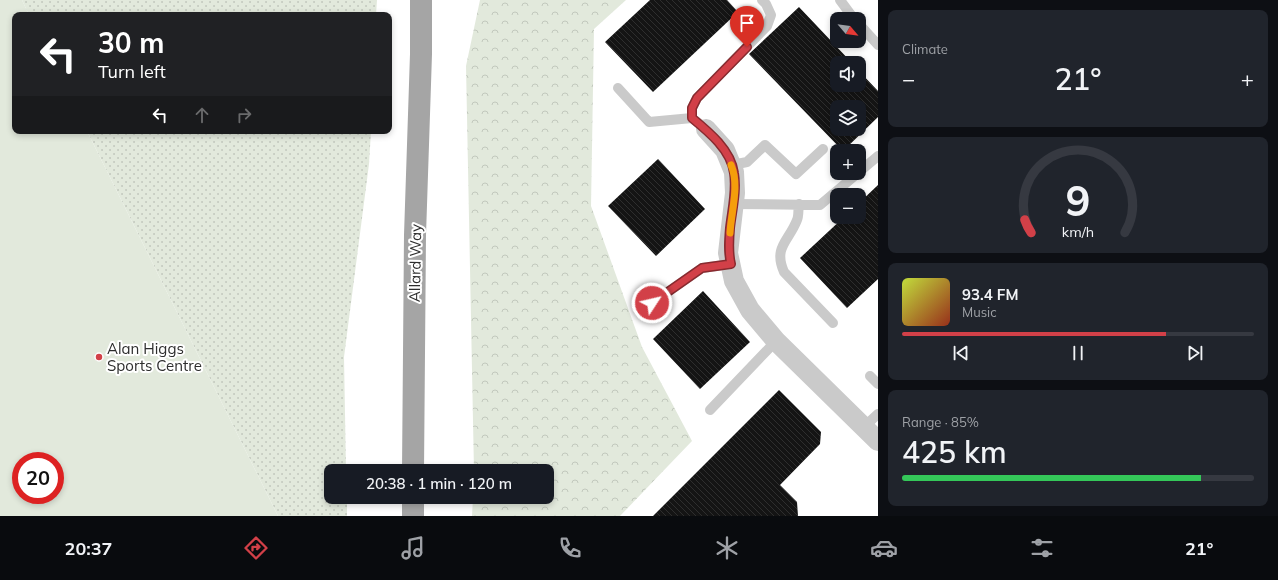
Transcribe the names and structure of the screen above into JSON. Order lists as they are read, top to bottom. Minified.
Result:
{"streets":{"main road":["Allard Way"]},"places":["Alan Higgs Sports Centre"],"north":"bottom right","page":{"tile":["Climate",["Range · 85%","425 km"]],"map_buttons":["+","−"],"turn":["30 m","Turn left"],"heat":["−","21°","+"],"song":["93.4 FM","Music"],"limit":"20","trip":"20:38 · 1 min · 120 m","tabs":["20:37","21°"],"gauge":["9","km/h"]}}
